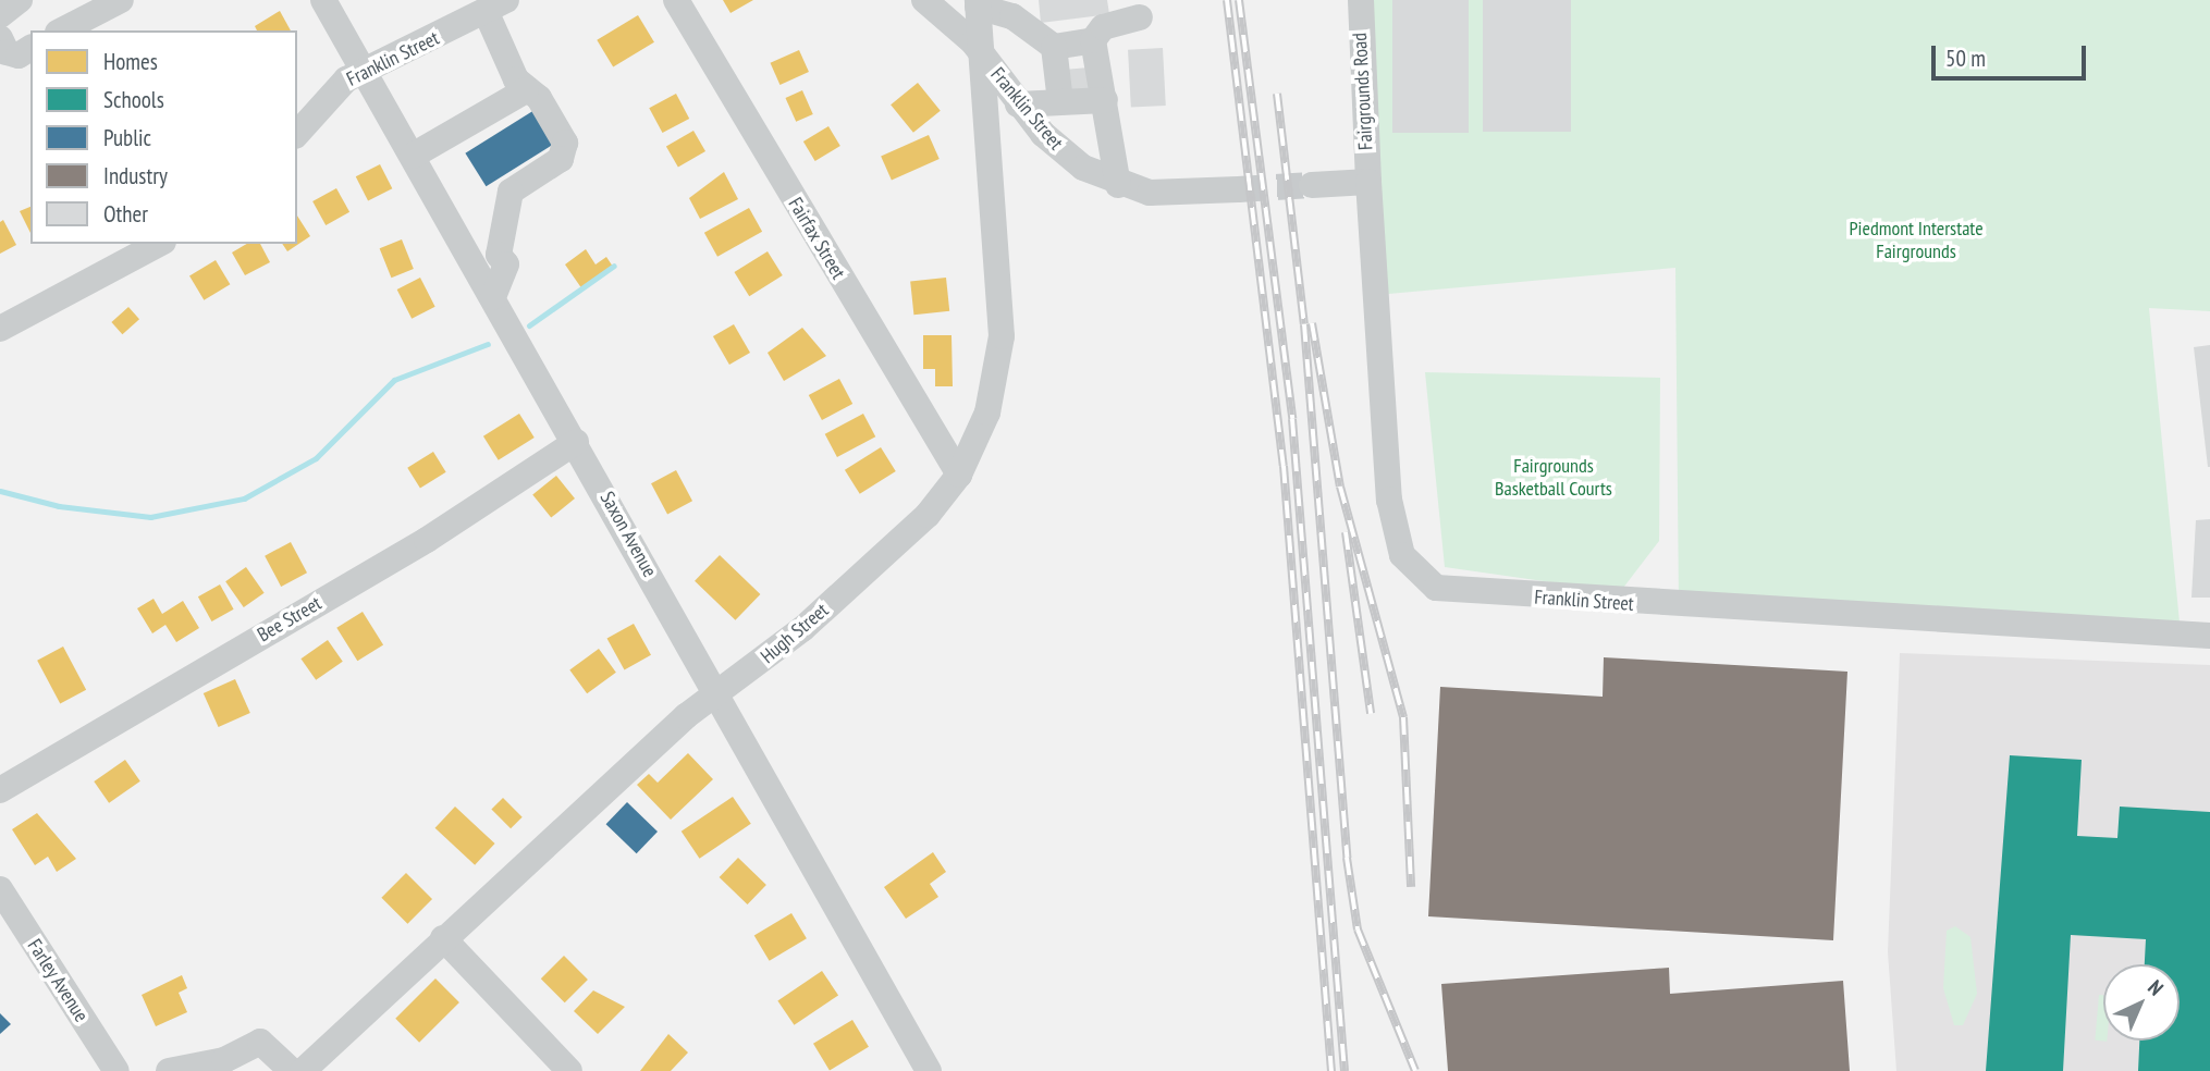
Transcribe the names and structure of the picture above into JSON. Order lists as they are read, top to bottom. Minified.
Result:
{"streets":{"street":["Franklin Street","Fairgrounds Road","Fairfax Street","Saxon Avenue","Bee Street","Hugh Street","Farley Avenue"]},"crossings":[["Franklin Street","Fairgrounds Road"],["Franklin Street","Saxon Avenue"],["Franklin Street","Hugh Street"],["Fairfax Street","Hugh Street"],["Saxon Avenue","Bee Street"],["Saxon Avenue","Hugh Street"]],"parks":["Piedmont Interstate Fairgrounds","Fairgrounds Basketball Courts"],"legend":["Homes","Schools","Public","Industry","Other"],"scale_bar":"50 m","north":"top right"}
